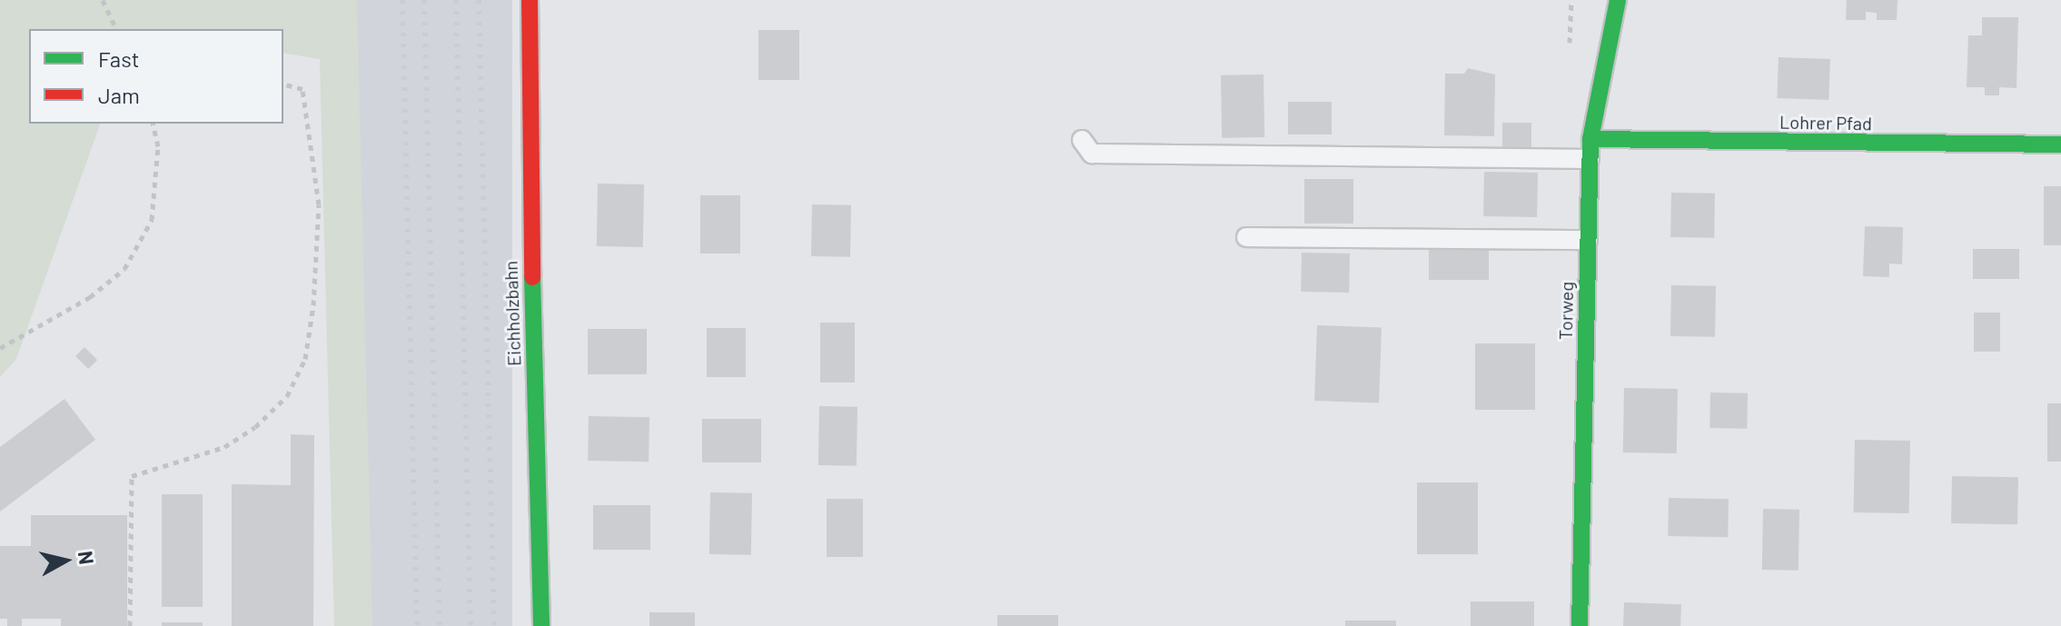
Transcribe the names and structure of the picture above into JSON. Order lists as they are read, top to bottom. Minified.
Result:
{"streets":{"street":["Lohrer Pfad","Torweg","Eichholzbahn"]},"crossings":[["Lohrer Pfad","Torweg"]],"legend":["Fast","Jam"],"north":"right"}
